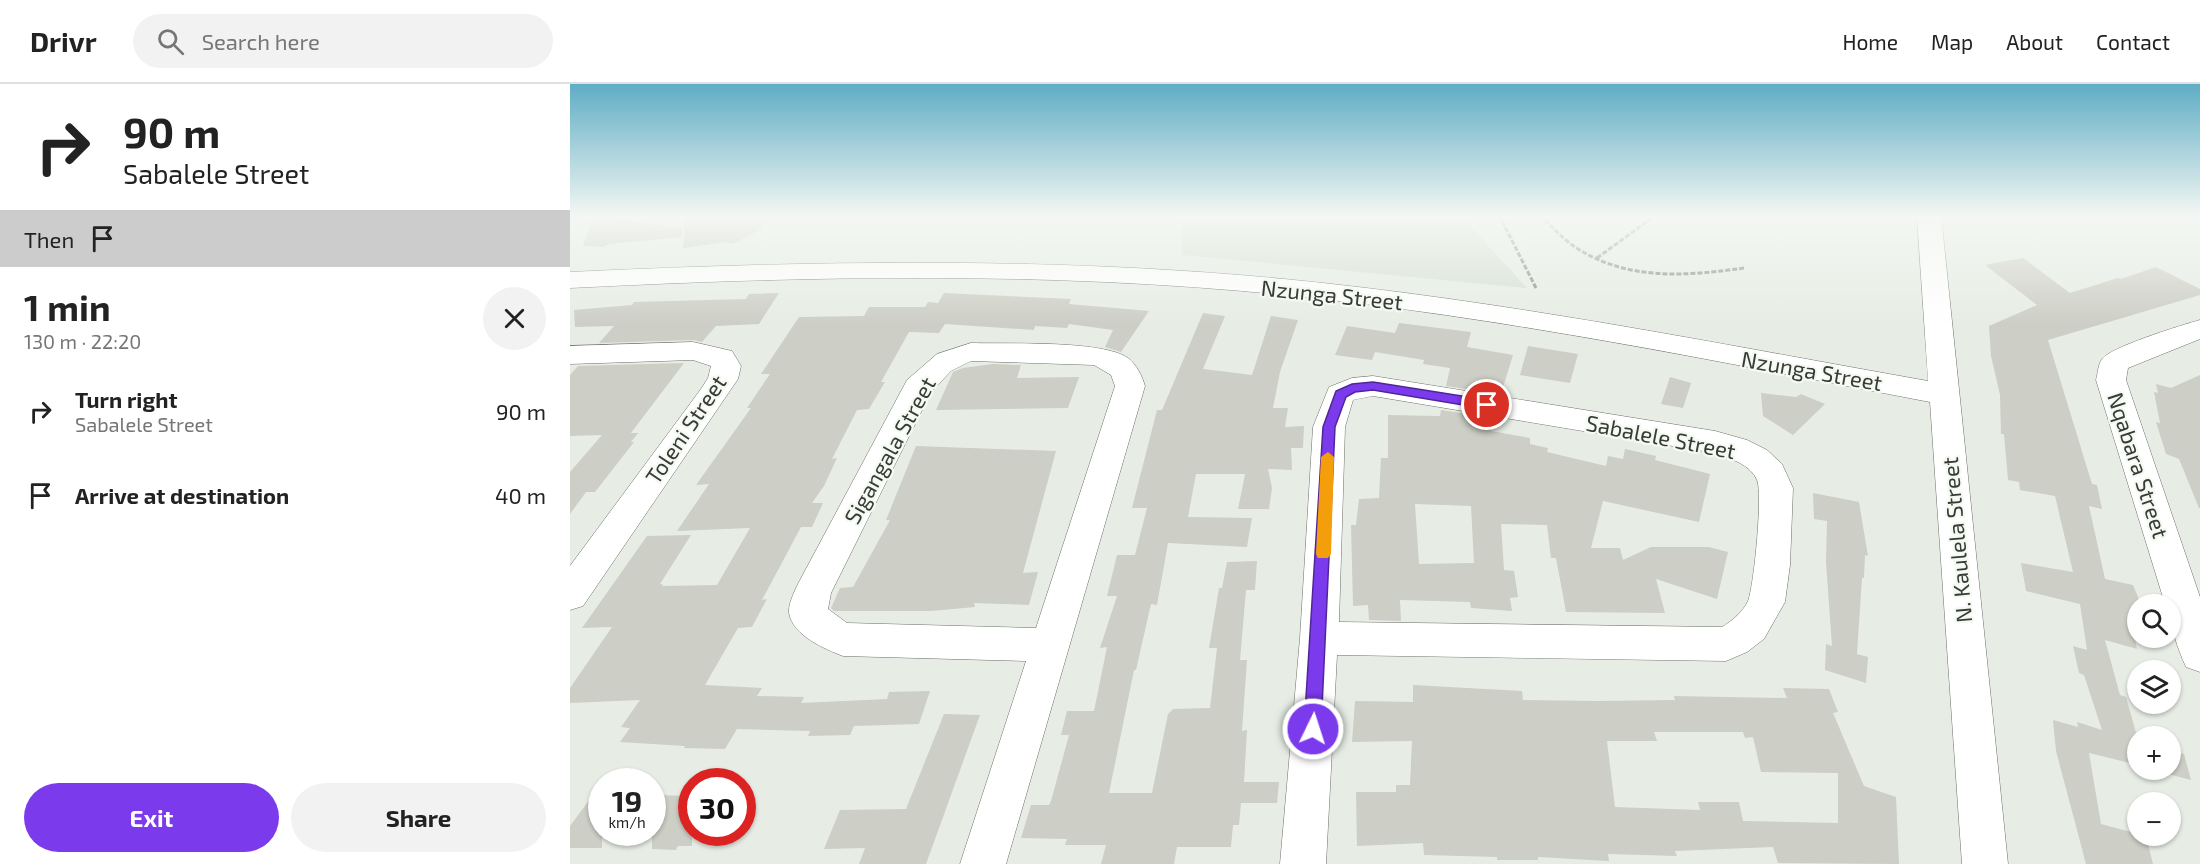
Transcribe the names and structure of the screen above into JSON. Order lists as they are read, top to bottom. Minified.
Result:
{"streets":{"street":["Nzunga Street","Toleni Street","Sabalele Street","Sigangala Street","Nqabara Street","N. Kaulela Street"]},"crossings":[["Nzunga Street","N. Kaulela Street"]],"page":{"header":"Drivr","search":"Search here","nav":["Home","Map","About","Contact"],"turn":["90 m","Sabalele Street"],"then":"Then","heading":["1 min","130 m · 22:20"],"list":[{"name":"Turn right","note":"Sabalele Street","value":"90 m"},{"name":"Arrive at destination","value":"40 m"}],"map_buttons":["+","−"],"speed":"19 km/h","limit":"30","buttons":["Exit","Share"]}}
